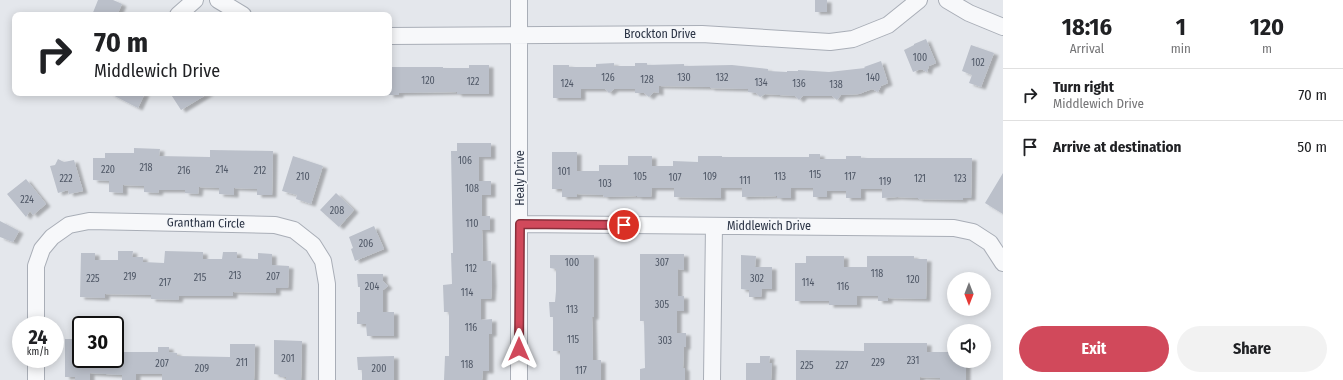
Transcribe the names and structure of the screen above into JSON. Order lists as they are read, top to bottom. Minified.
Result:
{"streets":{"street":["Brockton Drive","Healy Drive","Grantham Circle","Middlewich Drive"]},"crossings":[["Brockton Drive","Healy Drive"],["Healy Drive","Middlewich Drive"]],"house_numbers":["100","102","126","130","132","140","128","120","122","134","124","136","138","106","218","220","214","216","212","101","115","210","105","109","113","117","107","222","121","123","111","119","103","108","224","208","110","206","100","307","112","118","213","219","207","215","225","302","120","217","114","204","116","114","305","113","116","115","303","201","231","211","229","207","118","225","227","209","200","117"],"north":"bottom","page":{"eta":["18:16","Arrival","1","min","120","m"],"turn":["70 m","Middlewich Drive"],"list":[{"name":"Turn right","note":"Middlewich Drive","value":"70 m"},{"name":"Arrive at destination","value":"50 m"}],"speed":"24 km/h","limit":"30","buttons":["Exit","Share"]}}
